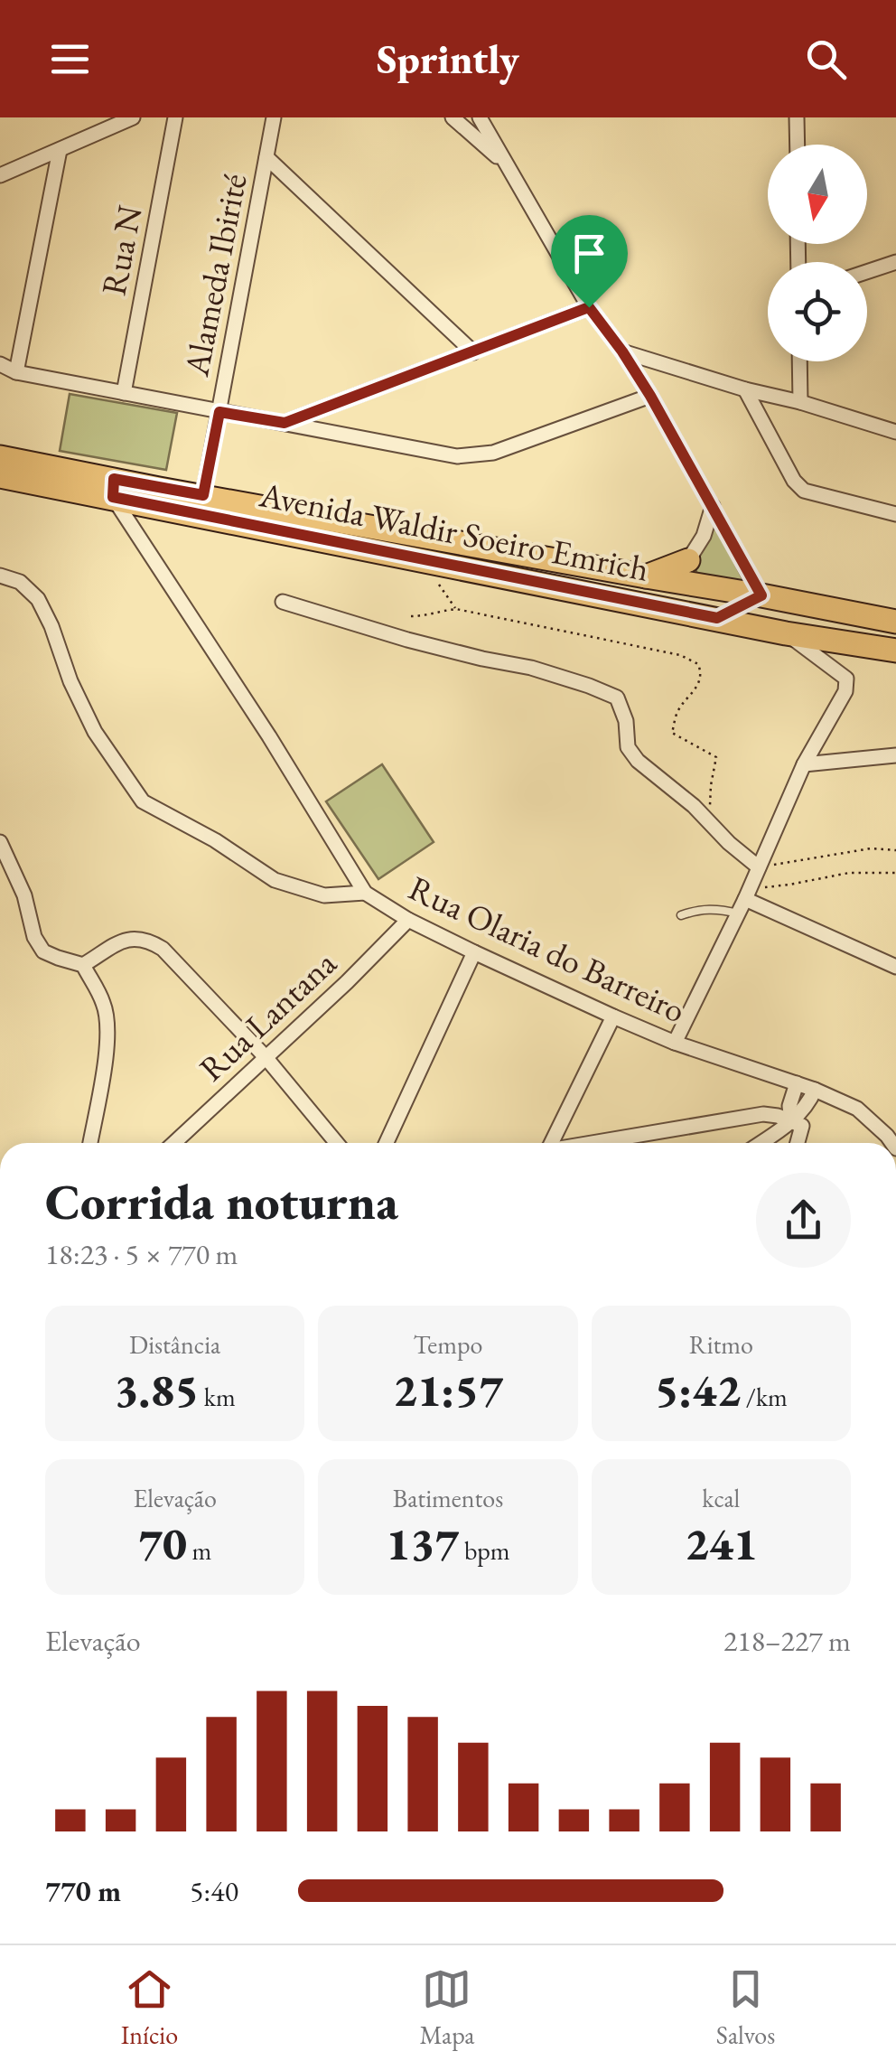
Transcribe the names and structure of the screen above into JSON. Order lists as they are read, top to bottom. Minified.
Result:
{"streets":{"main road":["Avenida Waldir Soeiro Emrich"],"street":["Rua N","Alameda Ibirité","Rua Olaria do Barreiro","Rua Lantana"]},"crossings":[["Alameda Ibirité","Avenida Waldir Soeiro Emrich"],["Avenida Waldir Soeiro Emrich","Rua Olaria do Barreiro"],["Rua Olaria do Barreiro","Rua Lantana"]],"north":"bottom","page":{"header":"Sprintly","heading":["Corrida noturna","18:23 · 5 × 770 m"],"stats":[["Distância","3.85 km"],["Tempo","21:57"],["Ritmo","5:42 /km"],["Elevação","70 m"],["Batimentos","137 bpm"],["kcal","241"]],"chart":["Elevação","218–227 m"],"list":[{"name":"770 m","note":"5:40"}],"tabs":["Início","Mapa","Salvos"]}}
